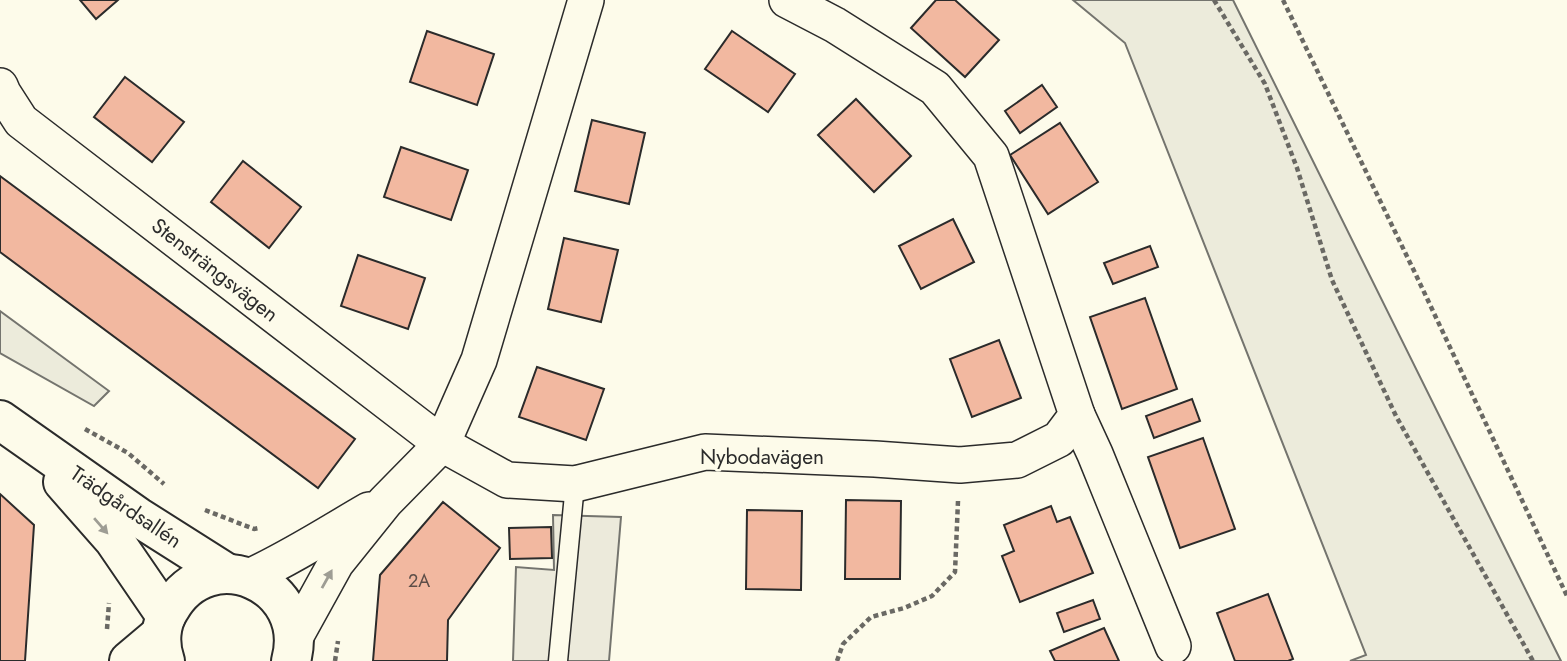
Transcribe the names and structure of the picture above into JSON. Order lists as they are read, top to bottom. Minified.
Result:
{"streets":{"street":["Stensträngsvägen","Nybodavägen","Trädgårdsallén"]},"crossings":[["Stensträngsvägen","Nybodavägen"]],"house_numbers":["2A"]}
